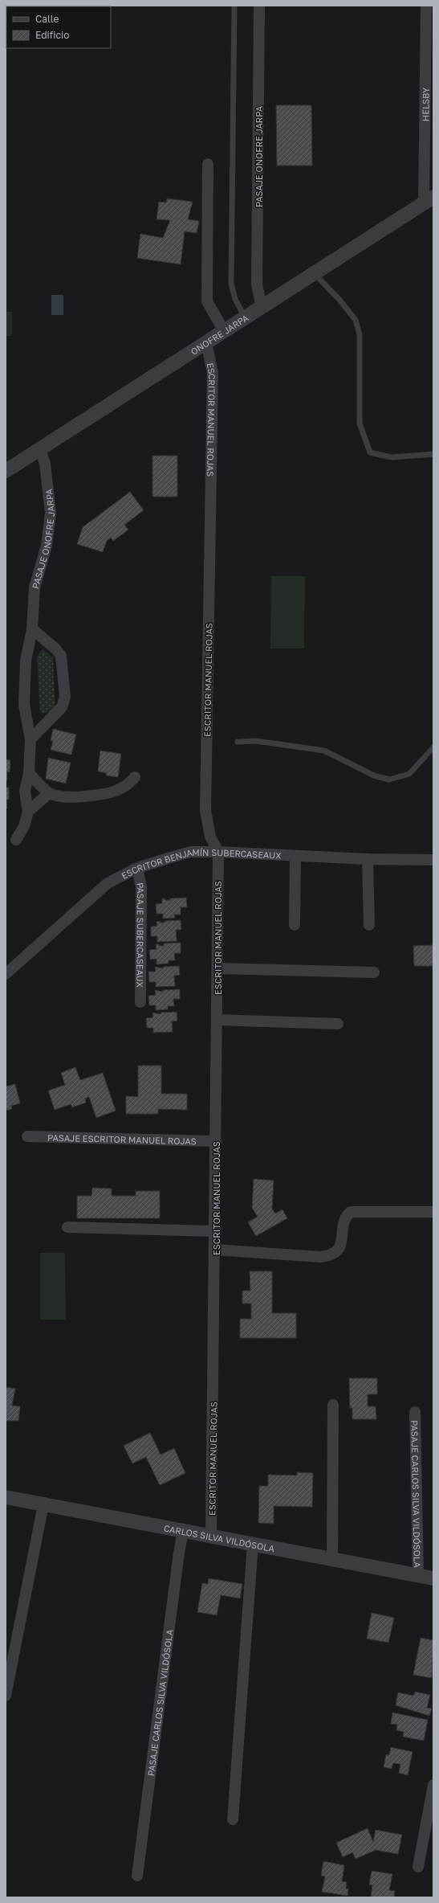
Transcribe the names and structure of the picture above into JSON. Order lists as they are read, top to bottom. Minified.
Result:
{"streets":{"street":["HELSBY","PASAJE ONOFRE JARPA","ONOFRE JARPA","ESCRITOR MANUEL ROJAS","ESCRITOR BENJAMÍN SUBERCASEAUX","PASAJE SUBERCASEAUX","PASAJE ESCRITOR MANUEL ROJAS","PASAJE CARLOS SILVA VILDÓSOLA","CARLOS SILVA VILDÓSOLA"]},"crossings":[["HELSBY","ONOFRE JARPA"],["PASAJE ONOFRE JARPA","ONOFRE JARPA"],["ONOFRE JARPA","ESCRITOR MANUEL ROJAS"],["ESCRITOR MANUEL ROJAS","ESCRITOR BENJAMÍN SUBERCASEAUX"],["ESCRITOR MANUEL ROJAS","PASAJE ESCRITOR MANUEL ROJAS"],["ESCRITOR MANUEL ROJAS","CARLOS SILVA VILDÓSOLA"],["ESCRITOR BENJAMÍN SUBERCASEAUX","PASAJE SUBERCASEAUX"],["PASAJE CARLOS SILVA VILDÓSOLA","CARLOS SILVA VILDÓSOLA"]],"legend":["Calle","Edificio"]}
